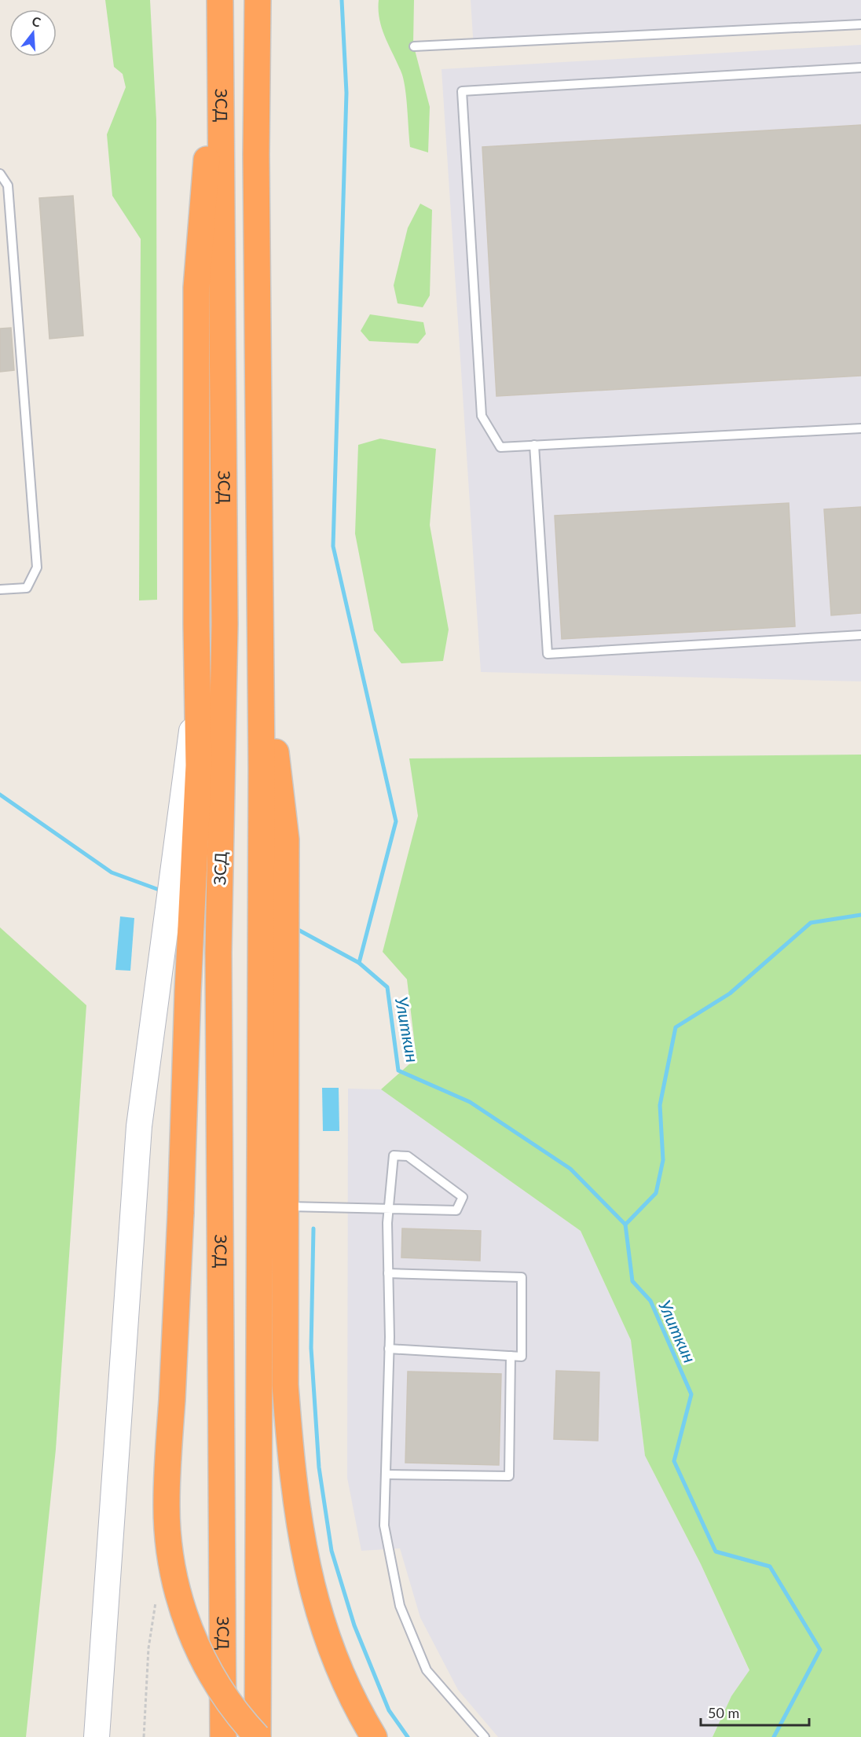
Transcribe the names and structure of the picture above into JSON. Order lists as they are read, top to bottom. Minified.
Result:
{"streets":{"highway":["ЗСД"]},"water":["Улиткин"],"scale_bar":"50 m","north":"top"}
